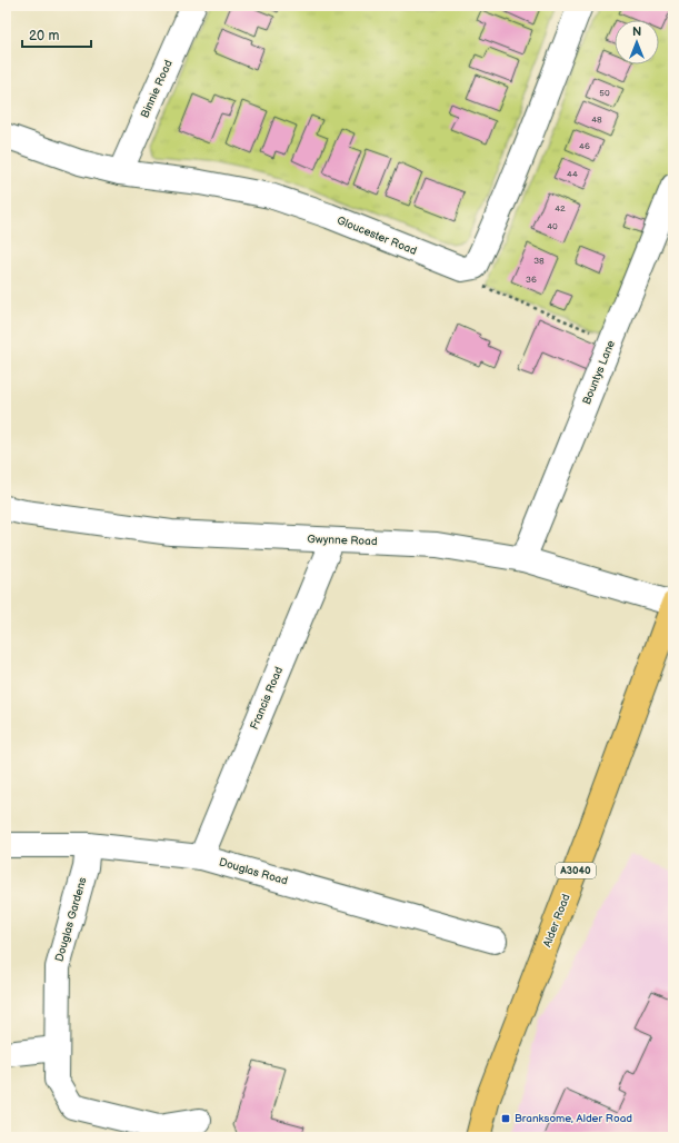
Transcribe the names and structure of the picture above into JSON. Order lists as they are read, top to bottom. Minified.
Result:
{"streets":{"main road":["A3040","Alder Road"],"street":["Binnie Road","Gloucester Road","Bountys Lane","Gwynne Road","Francis Road","Douglas Road","Douglas Gardens"]},"crossings":[["Binnie Road","Gloucester Road"],["Bountys Lane","Gwynne Road"],["Gwynne Road","Francis Road"],["Gwynne Road","Alder Road"],["Francis Road","Douglas Road"],["Douglas Road","Douglas Gardens"]],"places":{"transit":["Branksome, Alder Road"]},"house_numbers":["50","48","46","44","42","40","38","36"],"scale_bar":"20 m","north":"top"}
